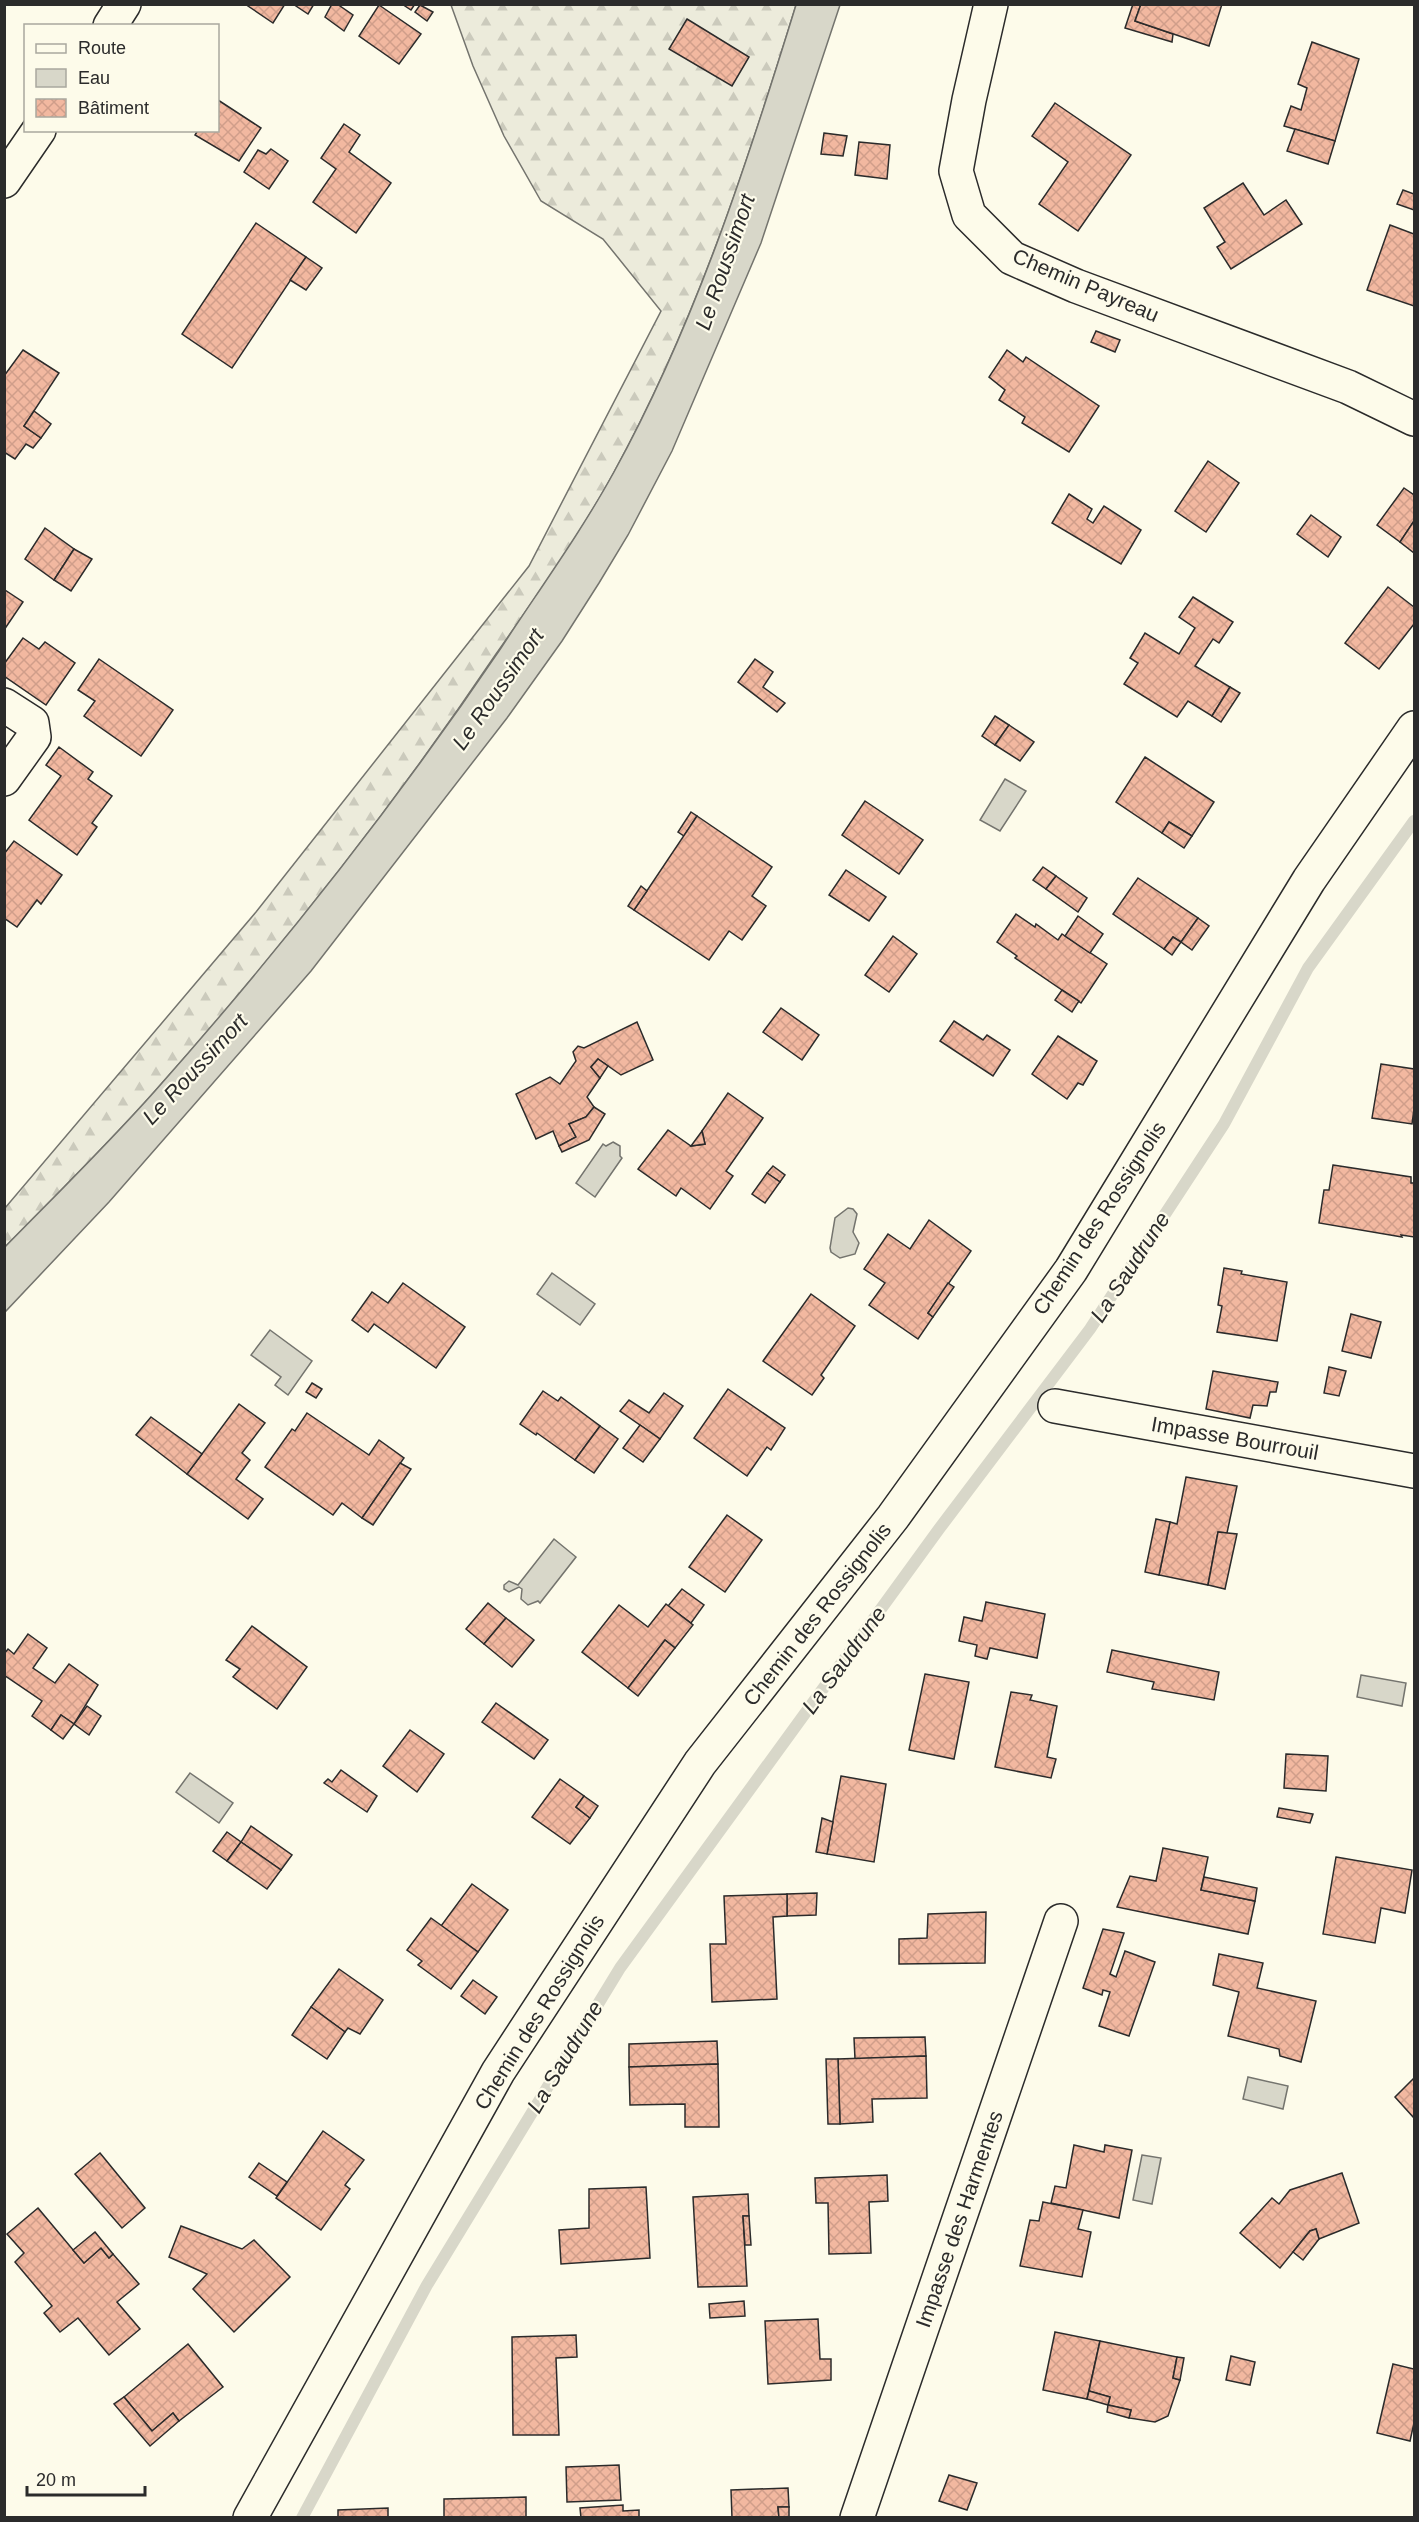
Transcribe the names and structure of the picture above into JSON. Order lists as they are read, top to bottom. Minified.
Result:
{"streets":{"street":["Chemin Payreau","Chemin des Rossignolis","Impasse Bourrouil","Impasse des Harmentes"]},"water":["Le Roussimort","La Saudrune"],"legend":["Route","Eau","Bâtiment"],"scale_bar":"20 m"}
